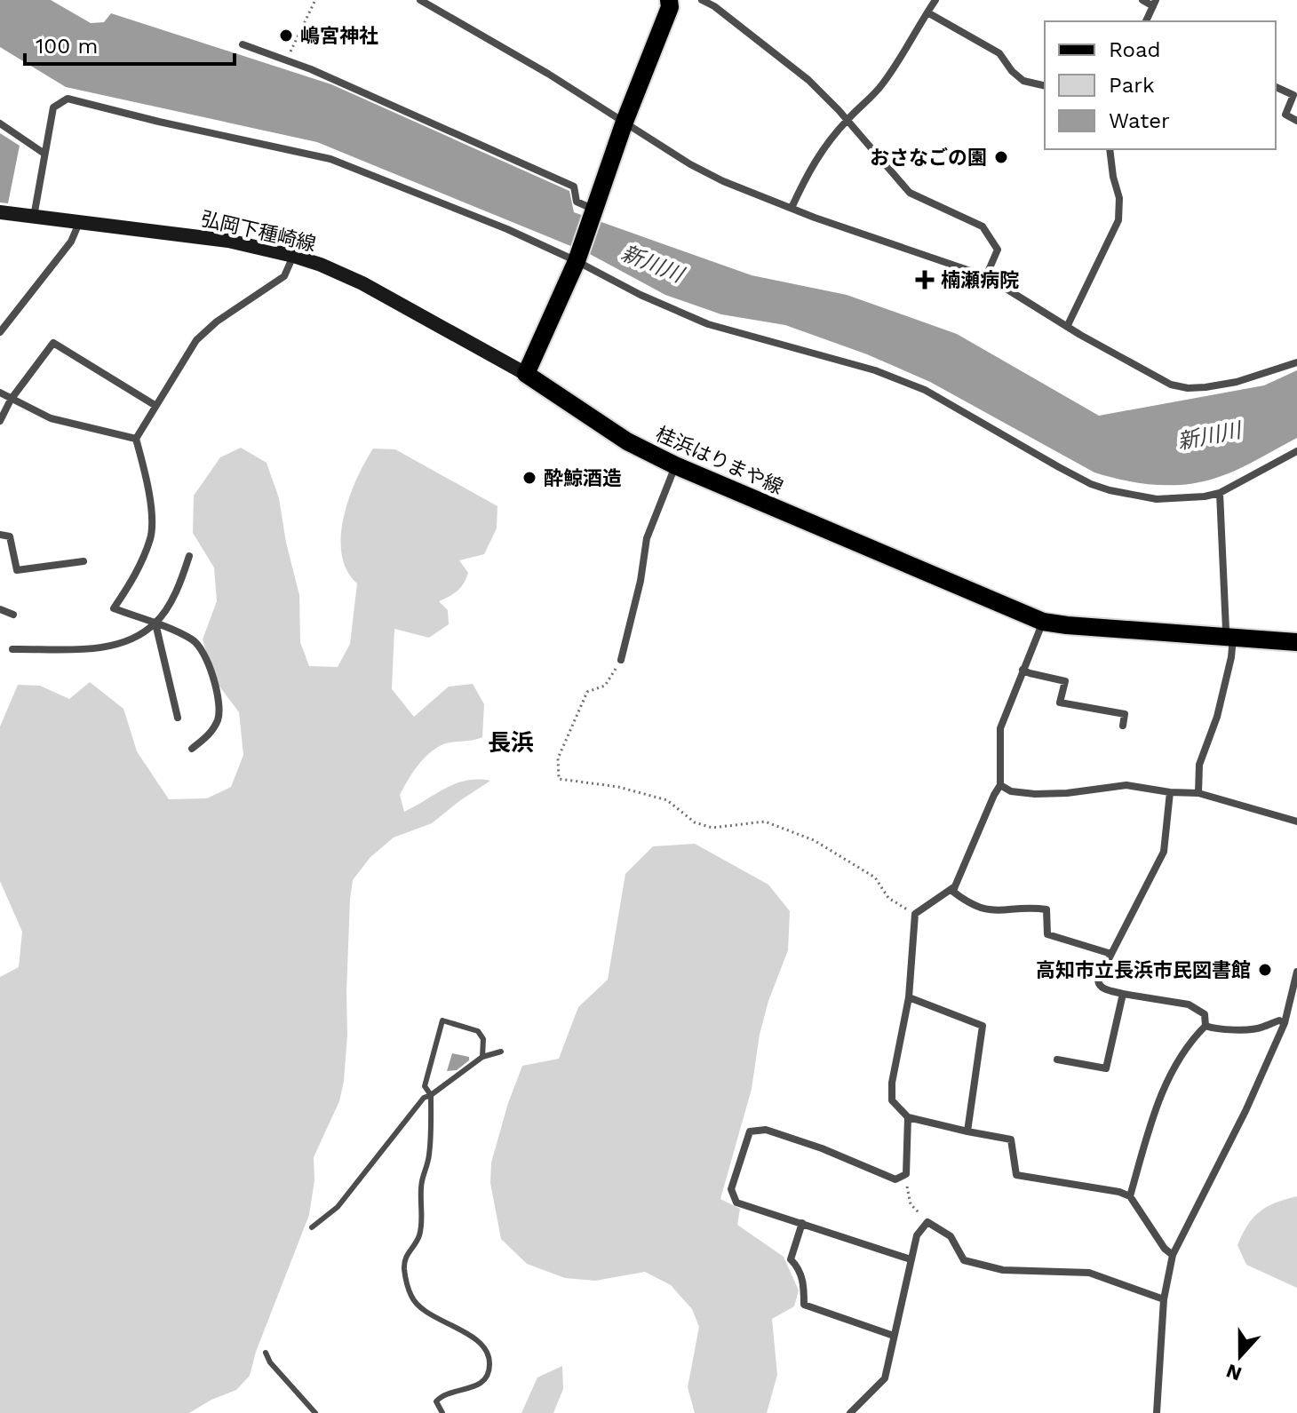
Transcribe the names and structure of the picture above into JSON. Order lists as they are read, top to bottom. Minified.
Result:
{"streets":{"main road":["弘岡下種崎線","桂浜はりまや線"]},"crossings":[["弘岡下種崎線","桂浜はりまや線"]],"districts":["長浜"],"water":["新川川"],"places":{"other":["嶋宮神社","おさなごの園","酔鯨酒造","高知市立長浜市民図書館"],"health":["楠瀬病院"]},"legend":["Road","Park","Water"],"scale_bar":"100 m","north":"bottom"}
